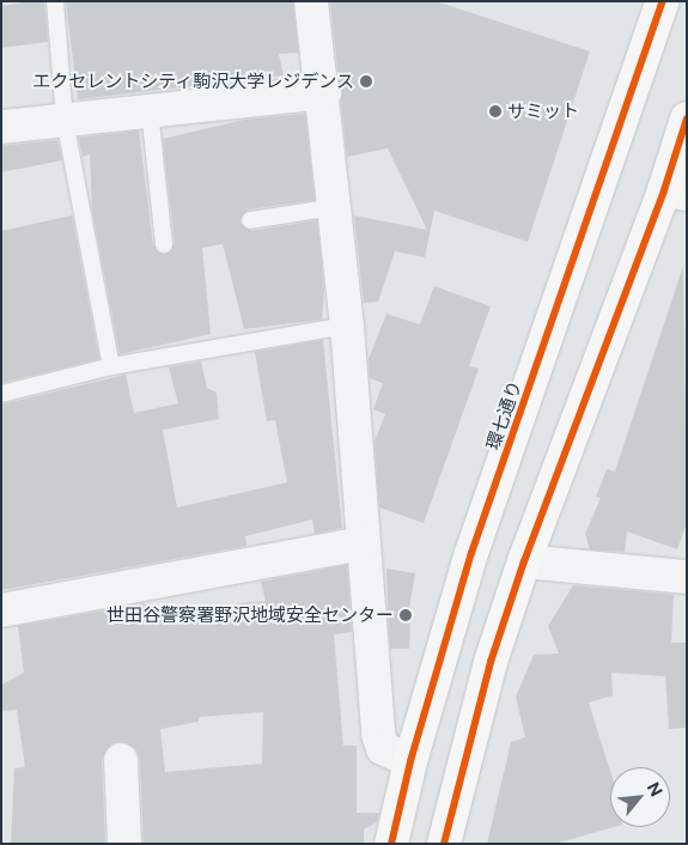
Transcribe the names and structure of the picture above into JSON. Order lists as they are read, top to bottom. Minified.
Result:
{"streets":{"main road":["環七通り"]},"places":["エクセレントシティ駒沢大学レジデンス","サミット","世田谷警察署野沢地域安全センター"],"north":"top right"}
